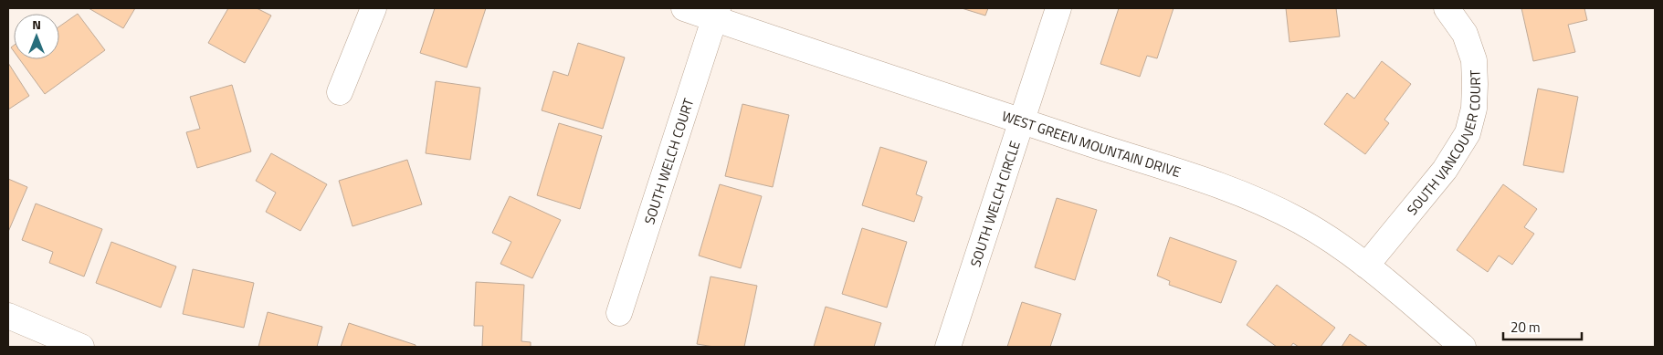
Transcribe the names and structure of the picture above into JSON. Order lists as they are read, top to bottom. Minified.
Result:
{"streets":{"street":["SOUTH VANCOUVER COURT","WEST GREEN MOUNTAIN DRIVE","SOUTH WELCH COURT","SOUTH WELCH CIRCLE"]},"crossings":[["SOUTH VANCOUVER COURT","WEST GREEN MOUNTAIN DRIVE"],["WEST GREEN MOUNTAIN DRIVE","SOUTH WELCH COURT"],["WEST GREEN MOUNTAIN DRIVE","SOUTH WELCH CIRCLE"]],"scale_bar":"20 m","north":"top"}
